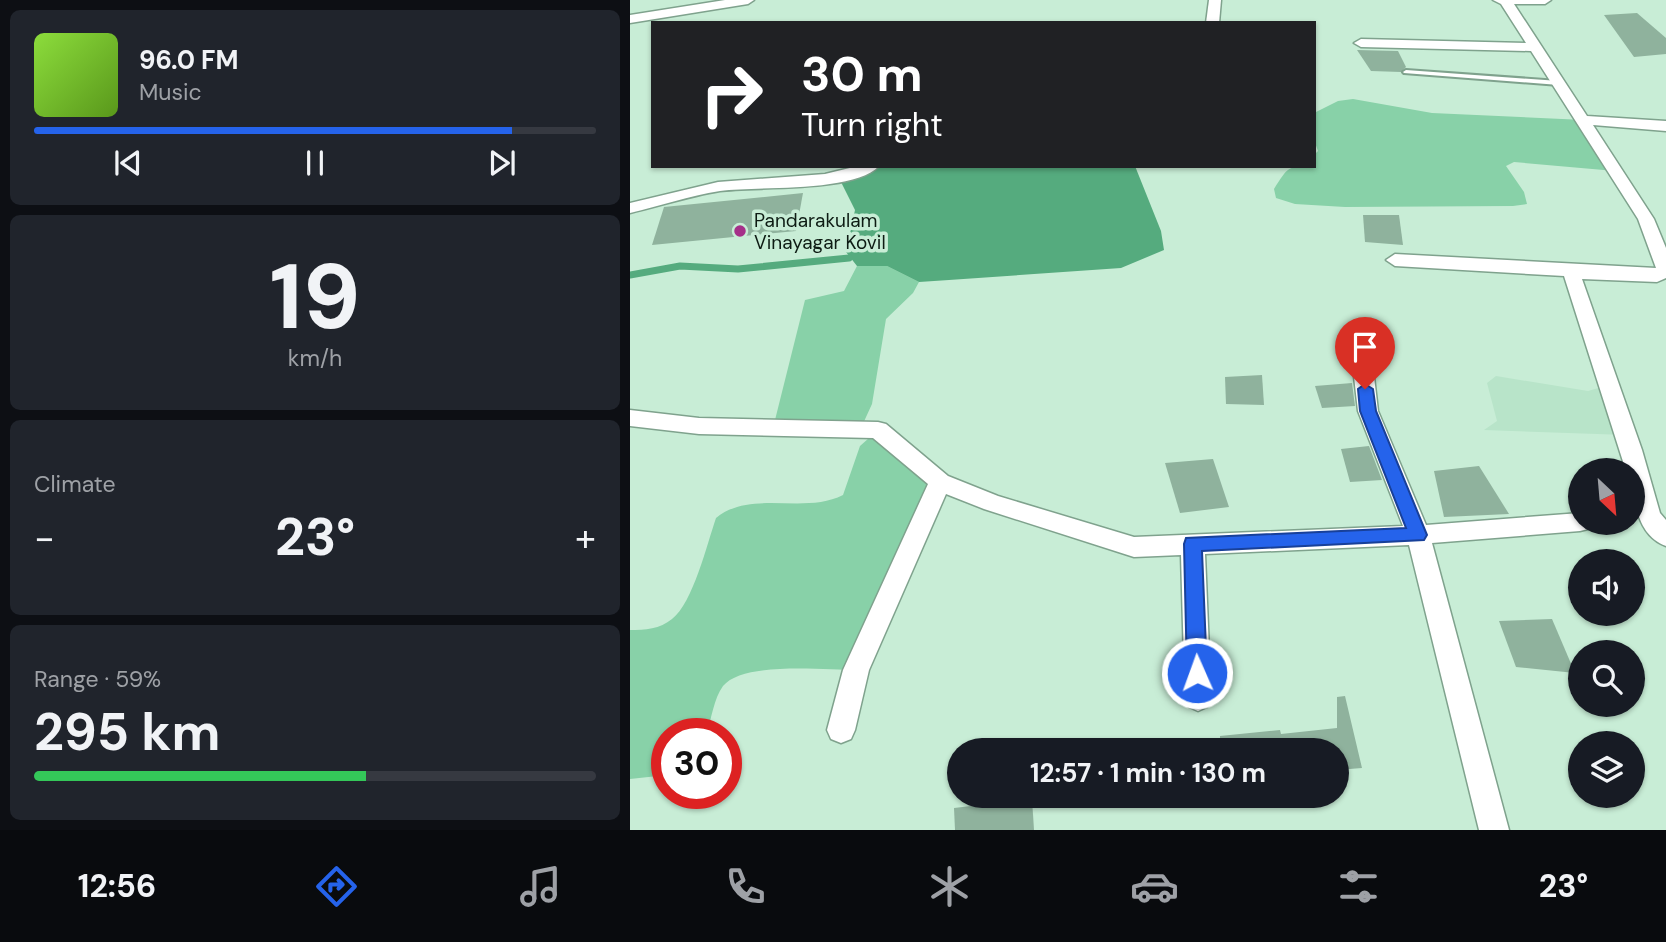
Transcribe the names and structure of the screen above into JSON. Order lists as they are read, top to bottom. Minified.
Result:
{"places":["Pandarakulam Vinayagar Kovil"],"north":"bottom right","page":{"turn":["30 m","Turn right"],"song":["96.0 FM","Music"],"tile":[["19","km/h"],"Climate",["Range · 59%","295 km"]],"heat":["−","23°","+"],"limit":"30","trip":"12:57 · 1 min · 130 m","tabs":["12:56","23°"]}}
